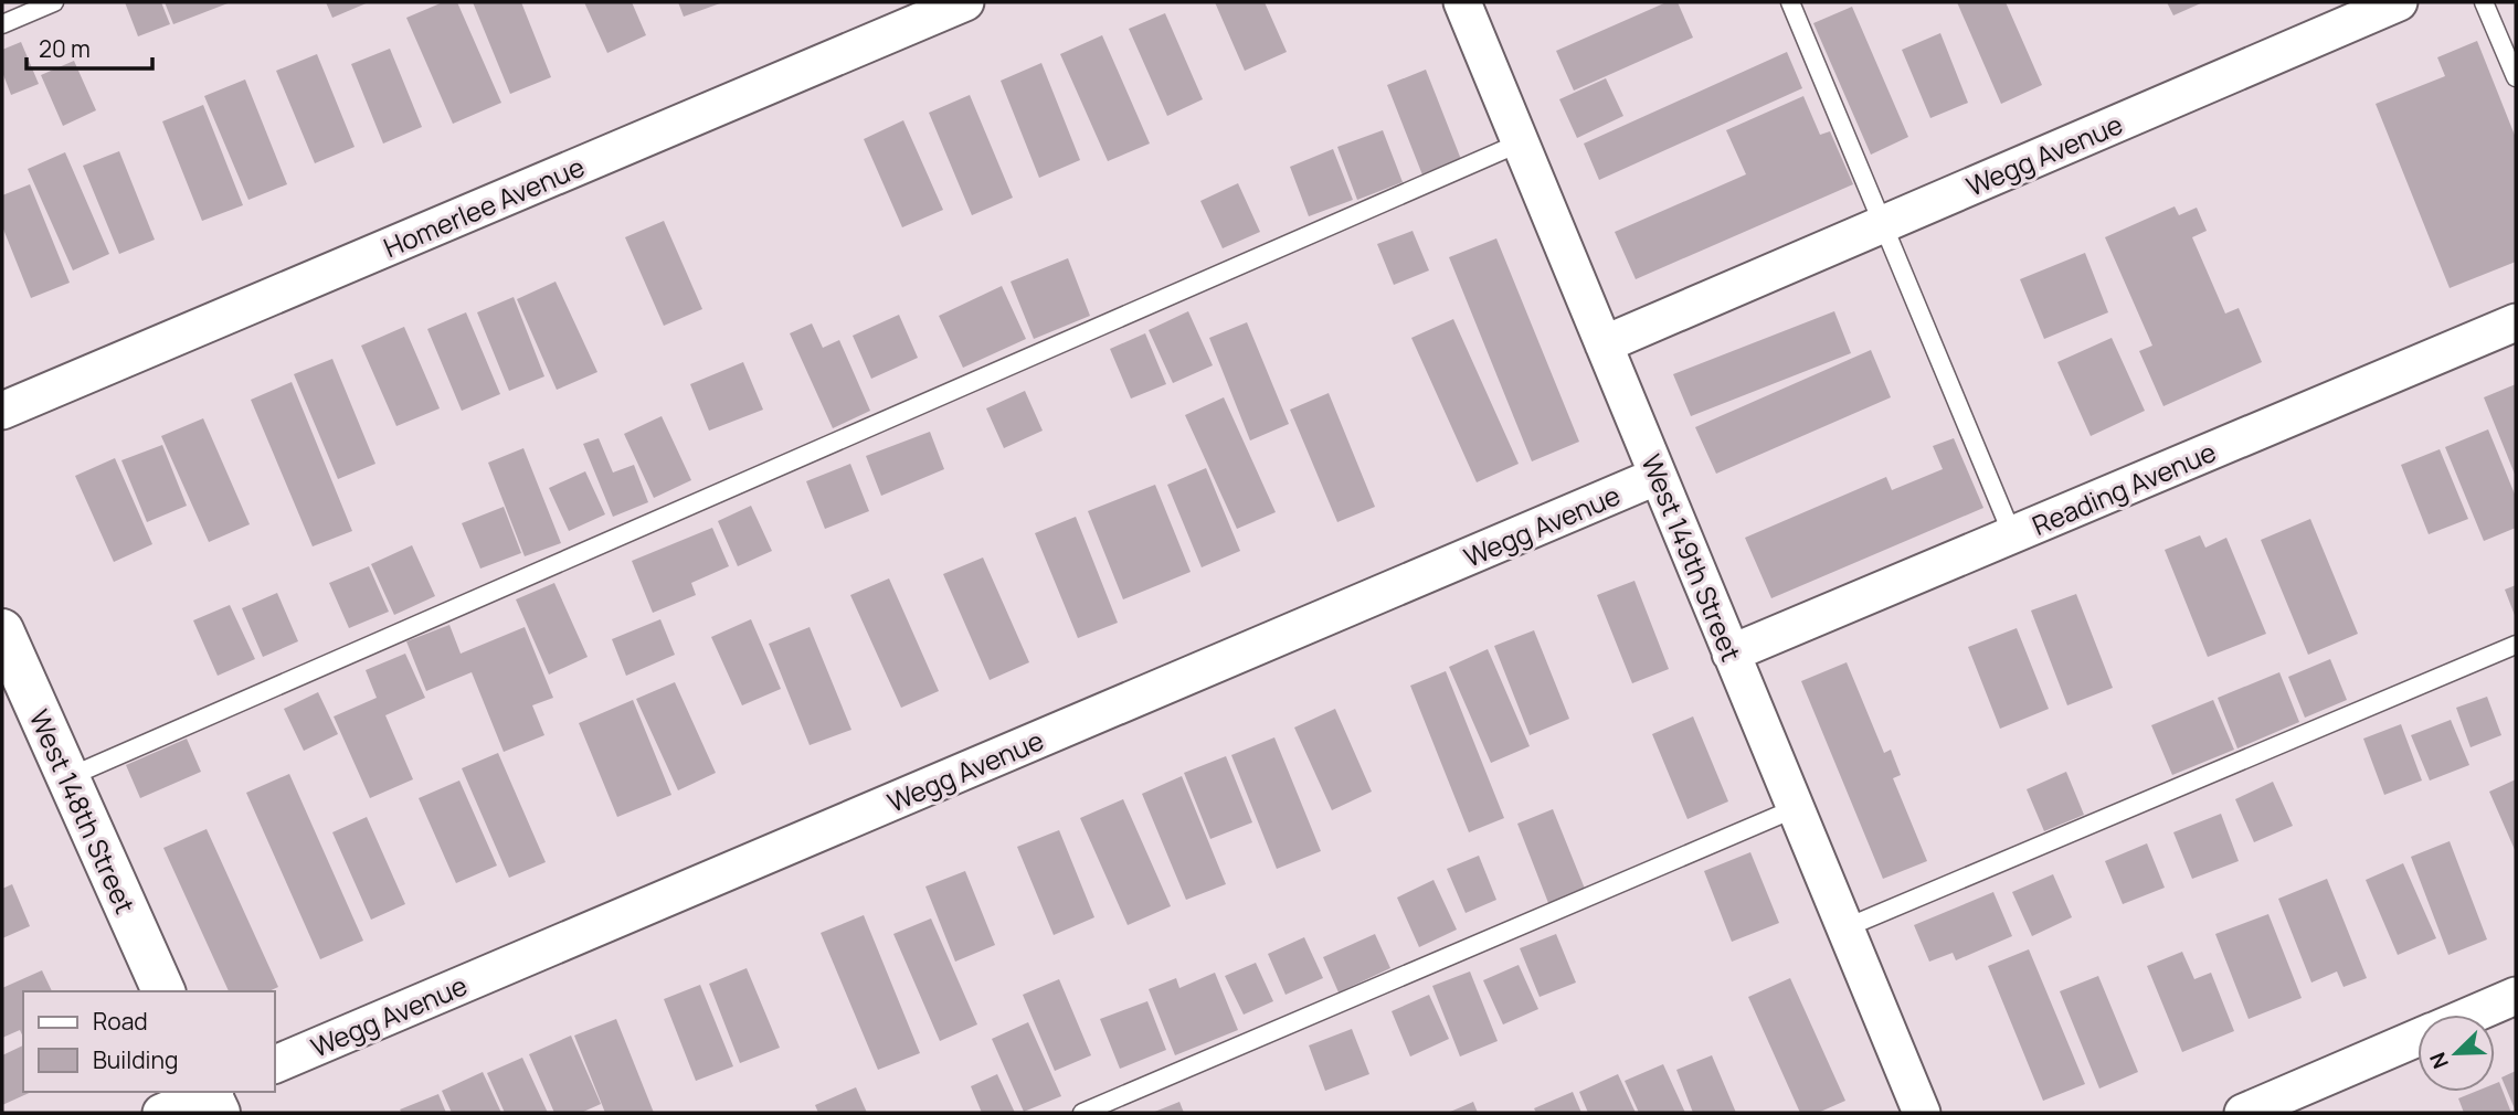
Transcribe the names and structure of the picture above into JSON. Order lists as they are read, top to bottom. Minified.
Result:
{"streets":{"street":["Wegg Avenue","Homerlee Avenue","Reading Avenue","West 149th Street","West 148th Street"]},"crossings":[["Wegg Avenue","West 149th Street"],["Reading Avenue","West 149th Street"]],"legend":["Road","Building"],"scale_bar":"20 m","north":"bottom left"}
